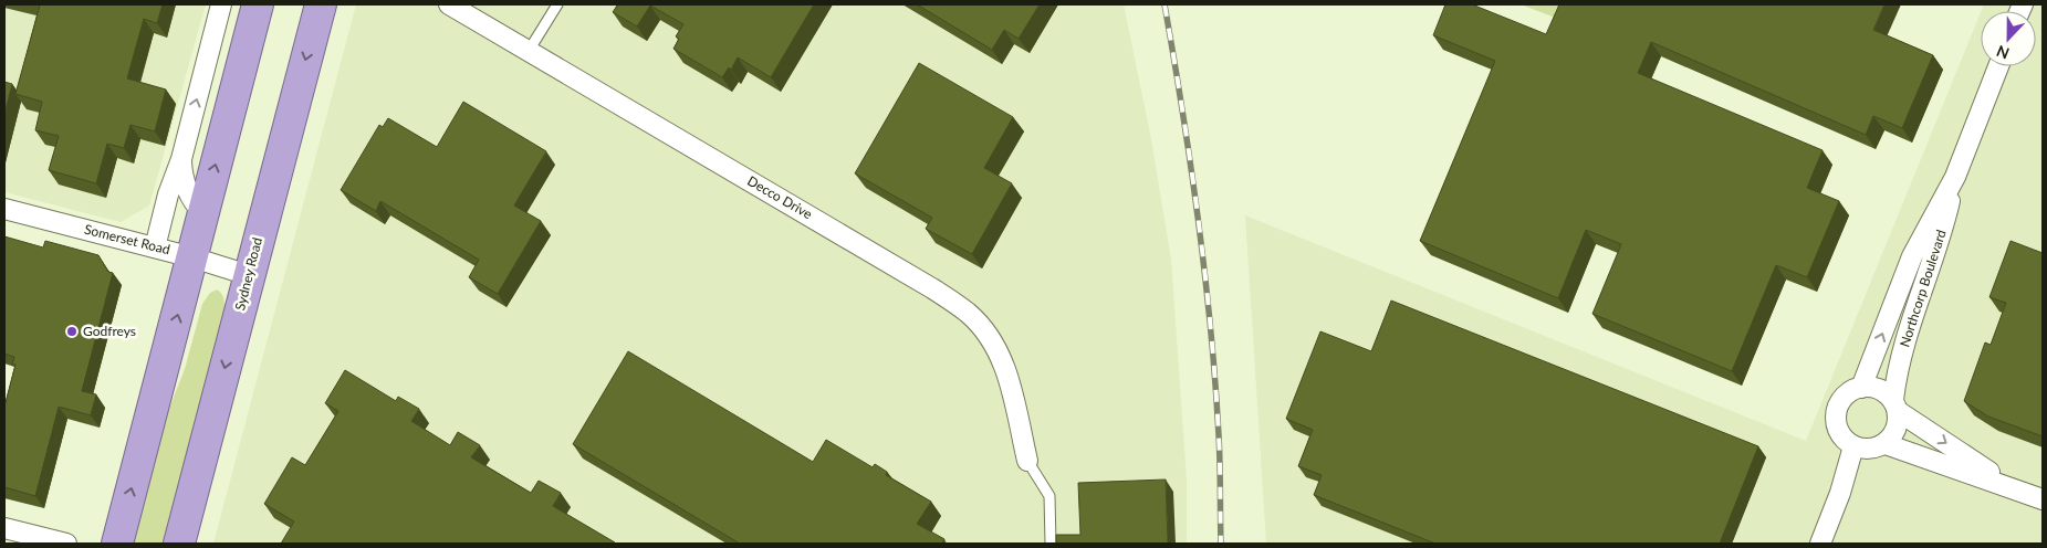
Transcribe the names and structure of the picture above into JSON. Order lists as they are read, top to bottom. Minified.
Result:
{"streets":{"highway":["Sydney Road"],"street":["Decco Drive","Somerset Road","Northcorp Boulevard"]},"crossings":[["Somerset Road","Sydney Road"]],"places":["Godfreys"],"north":"bottom"}
